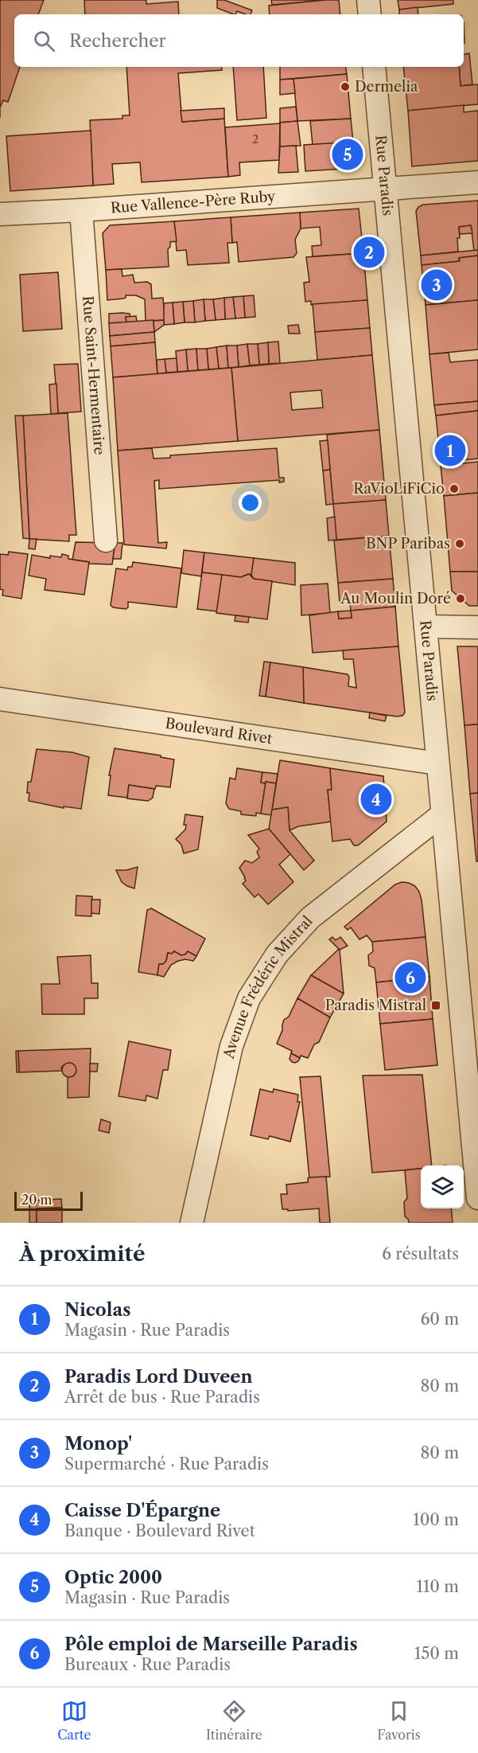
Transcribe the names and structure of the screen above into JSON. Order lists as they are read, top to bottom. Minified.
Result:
{"streets":{"street":["Rue Paradis","Rue Vallence-Père Ruby","Rue Saint-Hermentaire","Boulevard Rivet","Avenue Frédéric Mistral"]},"crossings":[["Rue Paradis","Rue Vallence-Père Ruby"],["Rue Paradis","Boulevard Rivet"],["Rue Paradis","Avenue Frédéric Mistral"],["Rue Vallence-Père Ruby","Rue Saint-Hermentaire"]],"places":{"other":["Dermelia","RaVioLiFiCio","BNP Paribas","Au Moulin Doré"],"transit":["Paradis Mistral"]},"house_numbers":["2"],"scale_bar":"20 m","page":{"search":"Rechercher","pins":["5","2","3","1","4","6"],"scale":"20 m","heading":["À proximité","6 résultats"],"list":[{"mark":"1","name":"Nicolas","note":"Magasin · Rue Paradis","value":"60 m"},{"mark":"2","name":"Paradis Lord Duveen","note":"Arrêt de bus · Rue Paradis","value":"80 m"},{"mark":"3","name":"Monop'","note":"Supermarché · Rue Paradis","value":"80 m"},{"mark":"4","name":"Caisse D'Épargne","note":"Banque · Boulevard Rivet","value":"100 m"},{"mark":"5","name":"Optic 2000","note":"Magasin · Rue Paradis","value":"110 m"},{"mark":"6","name":"Pôle emploi de Marseille Paradis","note":"Bureaux · Rue Paradis","value":"150 m"}],"nav":["Carte","Itinéraire","Favoris"]}}
